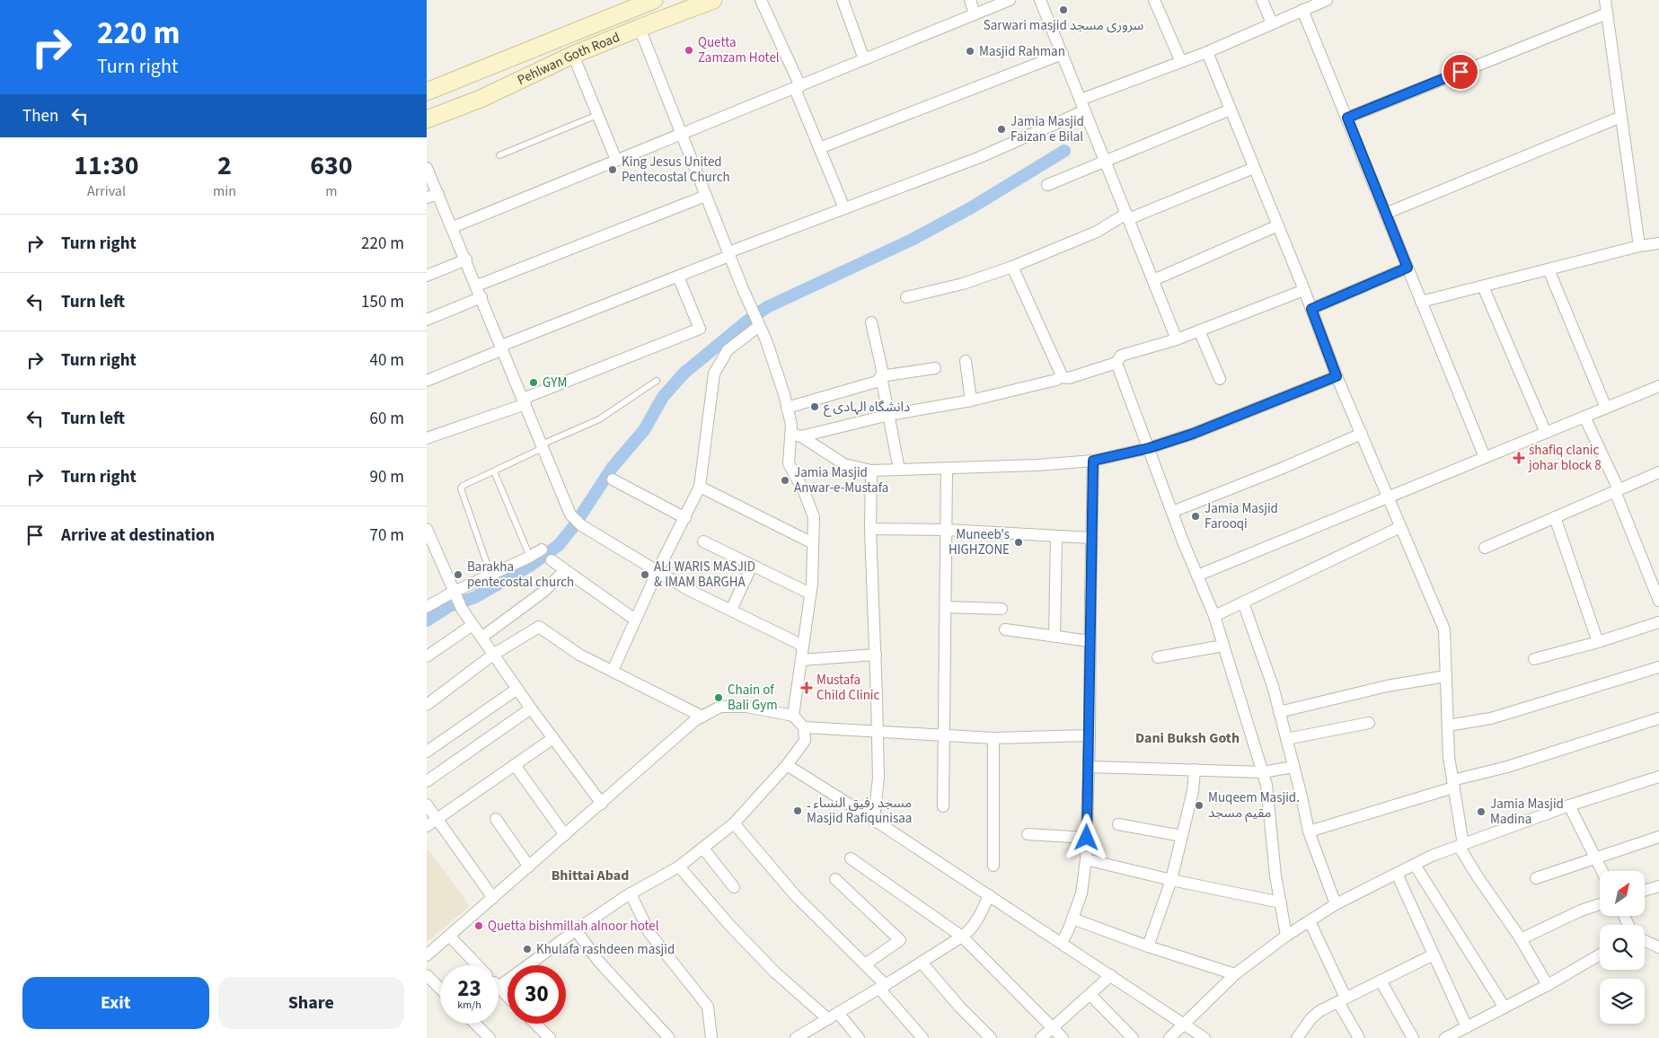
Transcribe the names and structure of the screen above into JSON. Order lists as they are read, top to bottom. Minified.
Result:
{"streets":{"main road":["Pehlwan Goth Road"]},"districts":["Dani Buksh Goth","Bhittai Abad"],"places":{"other":["Sarwari masjid سروری مسجد","Quetta Zamzam Hotel","Masjid Rahman","Jamia Masjid Faizan e Bilal","King Jesus United Pentecostal Church","GYM","دانشگاہ الہادی ع","Jamia Masjid Anwar-e-Mustafa","Jamia Masjid Farooqi","Muneeb's HIGHZONE","Barakha pentecostal church","ALI WARIS MASJID & IMAM BARGHA","Chain of Bali Gym","Muqeem Masjid. مقیم مسجد","مسجد رفیق النساء ۔ Masjid Rafiqunisaa","Jamia Masjid Madina","Quetta bishmillah alnoor hotel","Khulafa rashdeen masjid"],"health":["shafiq clanic johar block 8","Mustafa Child Clinic"]},"north":"top right","page":{"turn":["220 m","Turn right"],"then":"Then","eta":["11:30","Arrival","2","min","630","m"],"list":[{"name":"Turn right","value":"220 m"},{"name":"Turn left","value":"150 m"},{"name":"Turn right","value":"40 m"},{"name":"Turn left","value":"60 m"},{"name":"Turn right","value":"90 m"},{"name":"Arrive at destination","value":"70 m"}],"speed":"23 km/h","limit":"30","buttons":["Exit","Share"]}}
